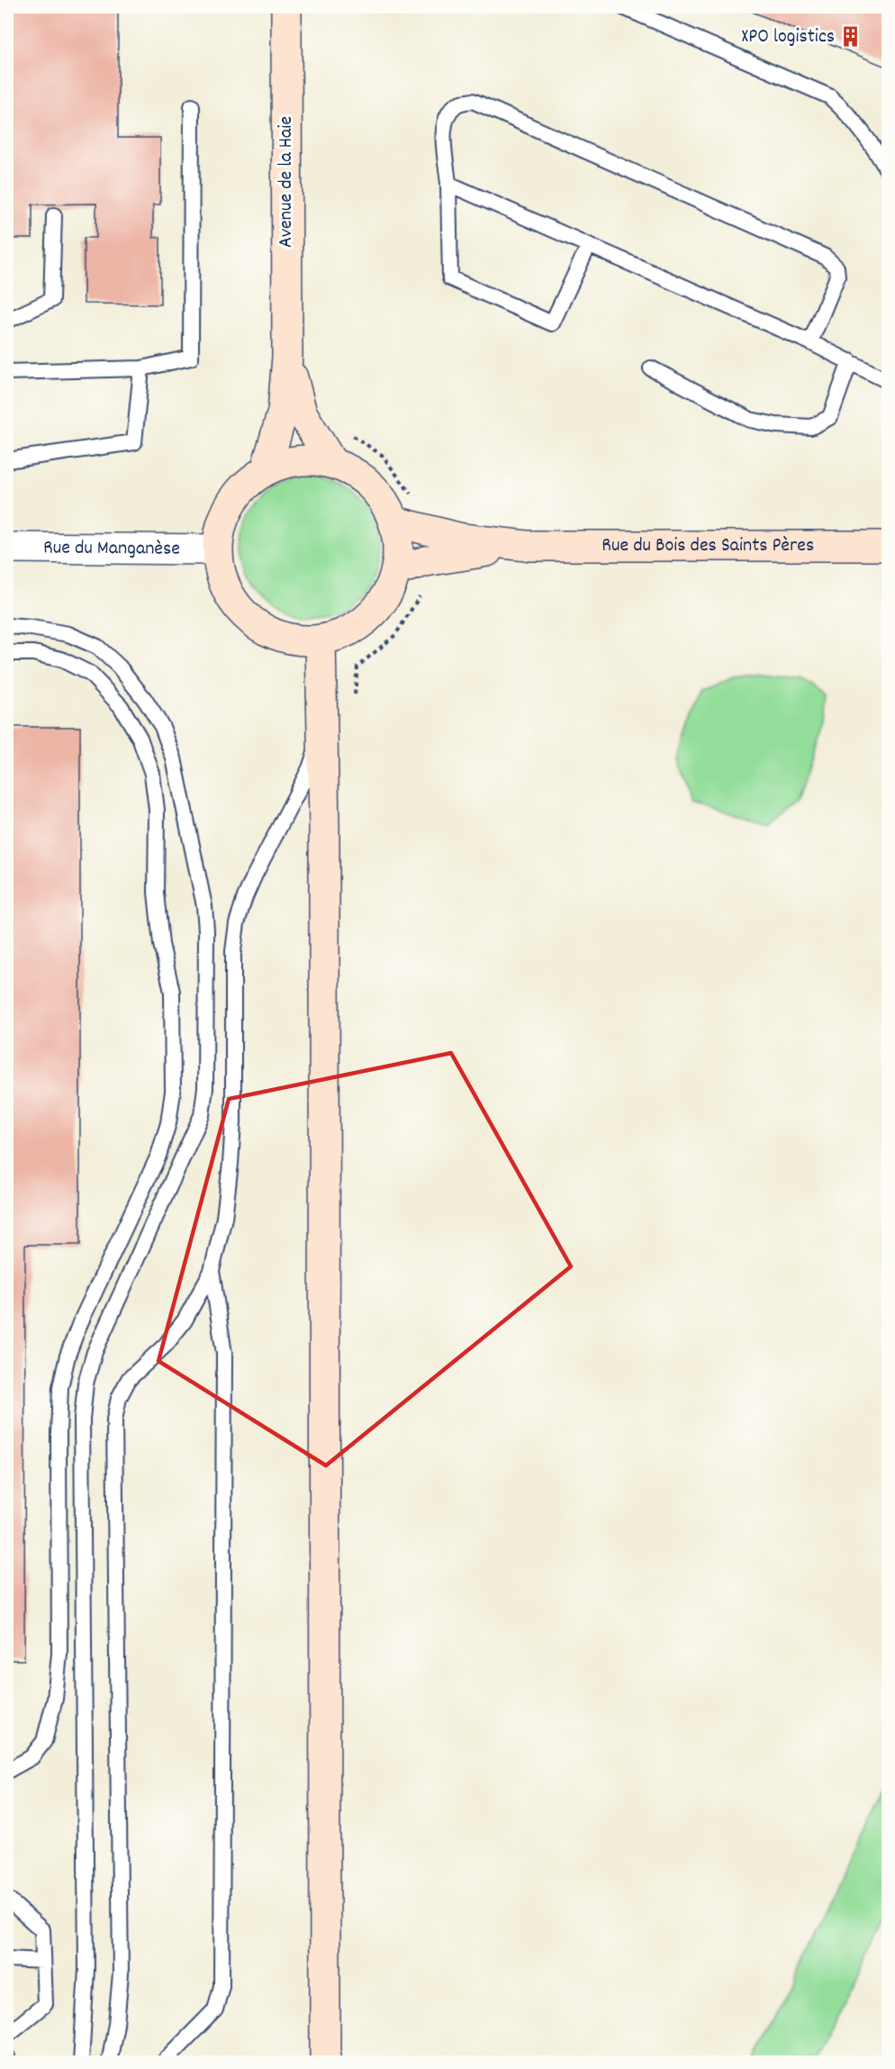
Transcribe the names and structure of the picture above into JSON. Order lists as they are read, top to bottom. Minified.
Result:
{"streets":{"street":["Avenue de la Haie","Rue du Bois des Saints Pères","Rue du Manganèse"]},"crossings":[["Rue du Bois des Saints Pères","Rue du Manganèse"]],"places":{"building":["XPO logistics"]}}
